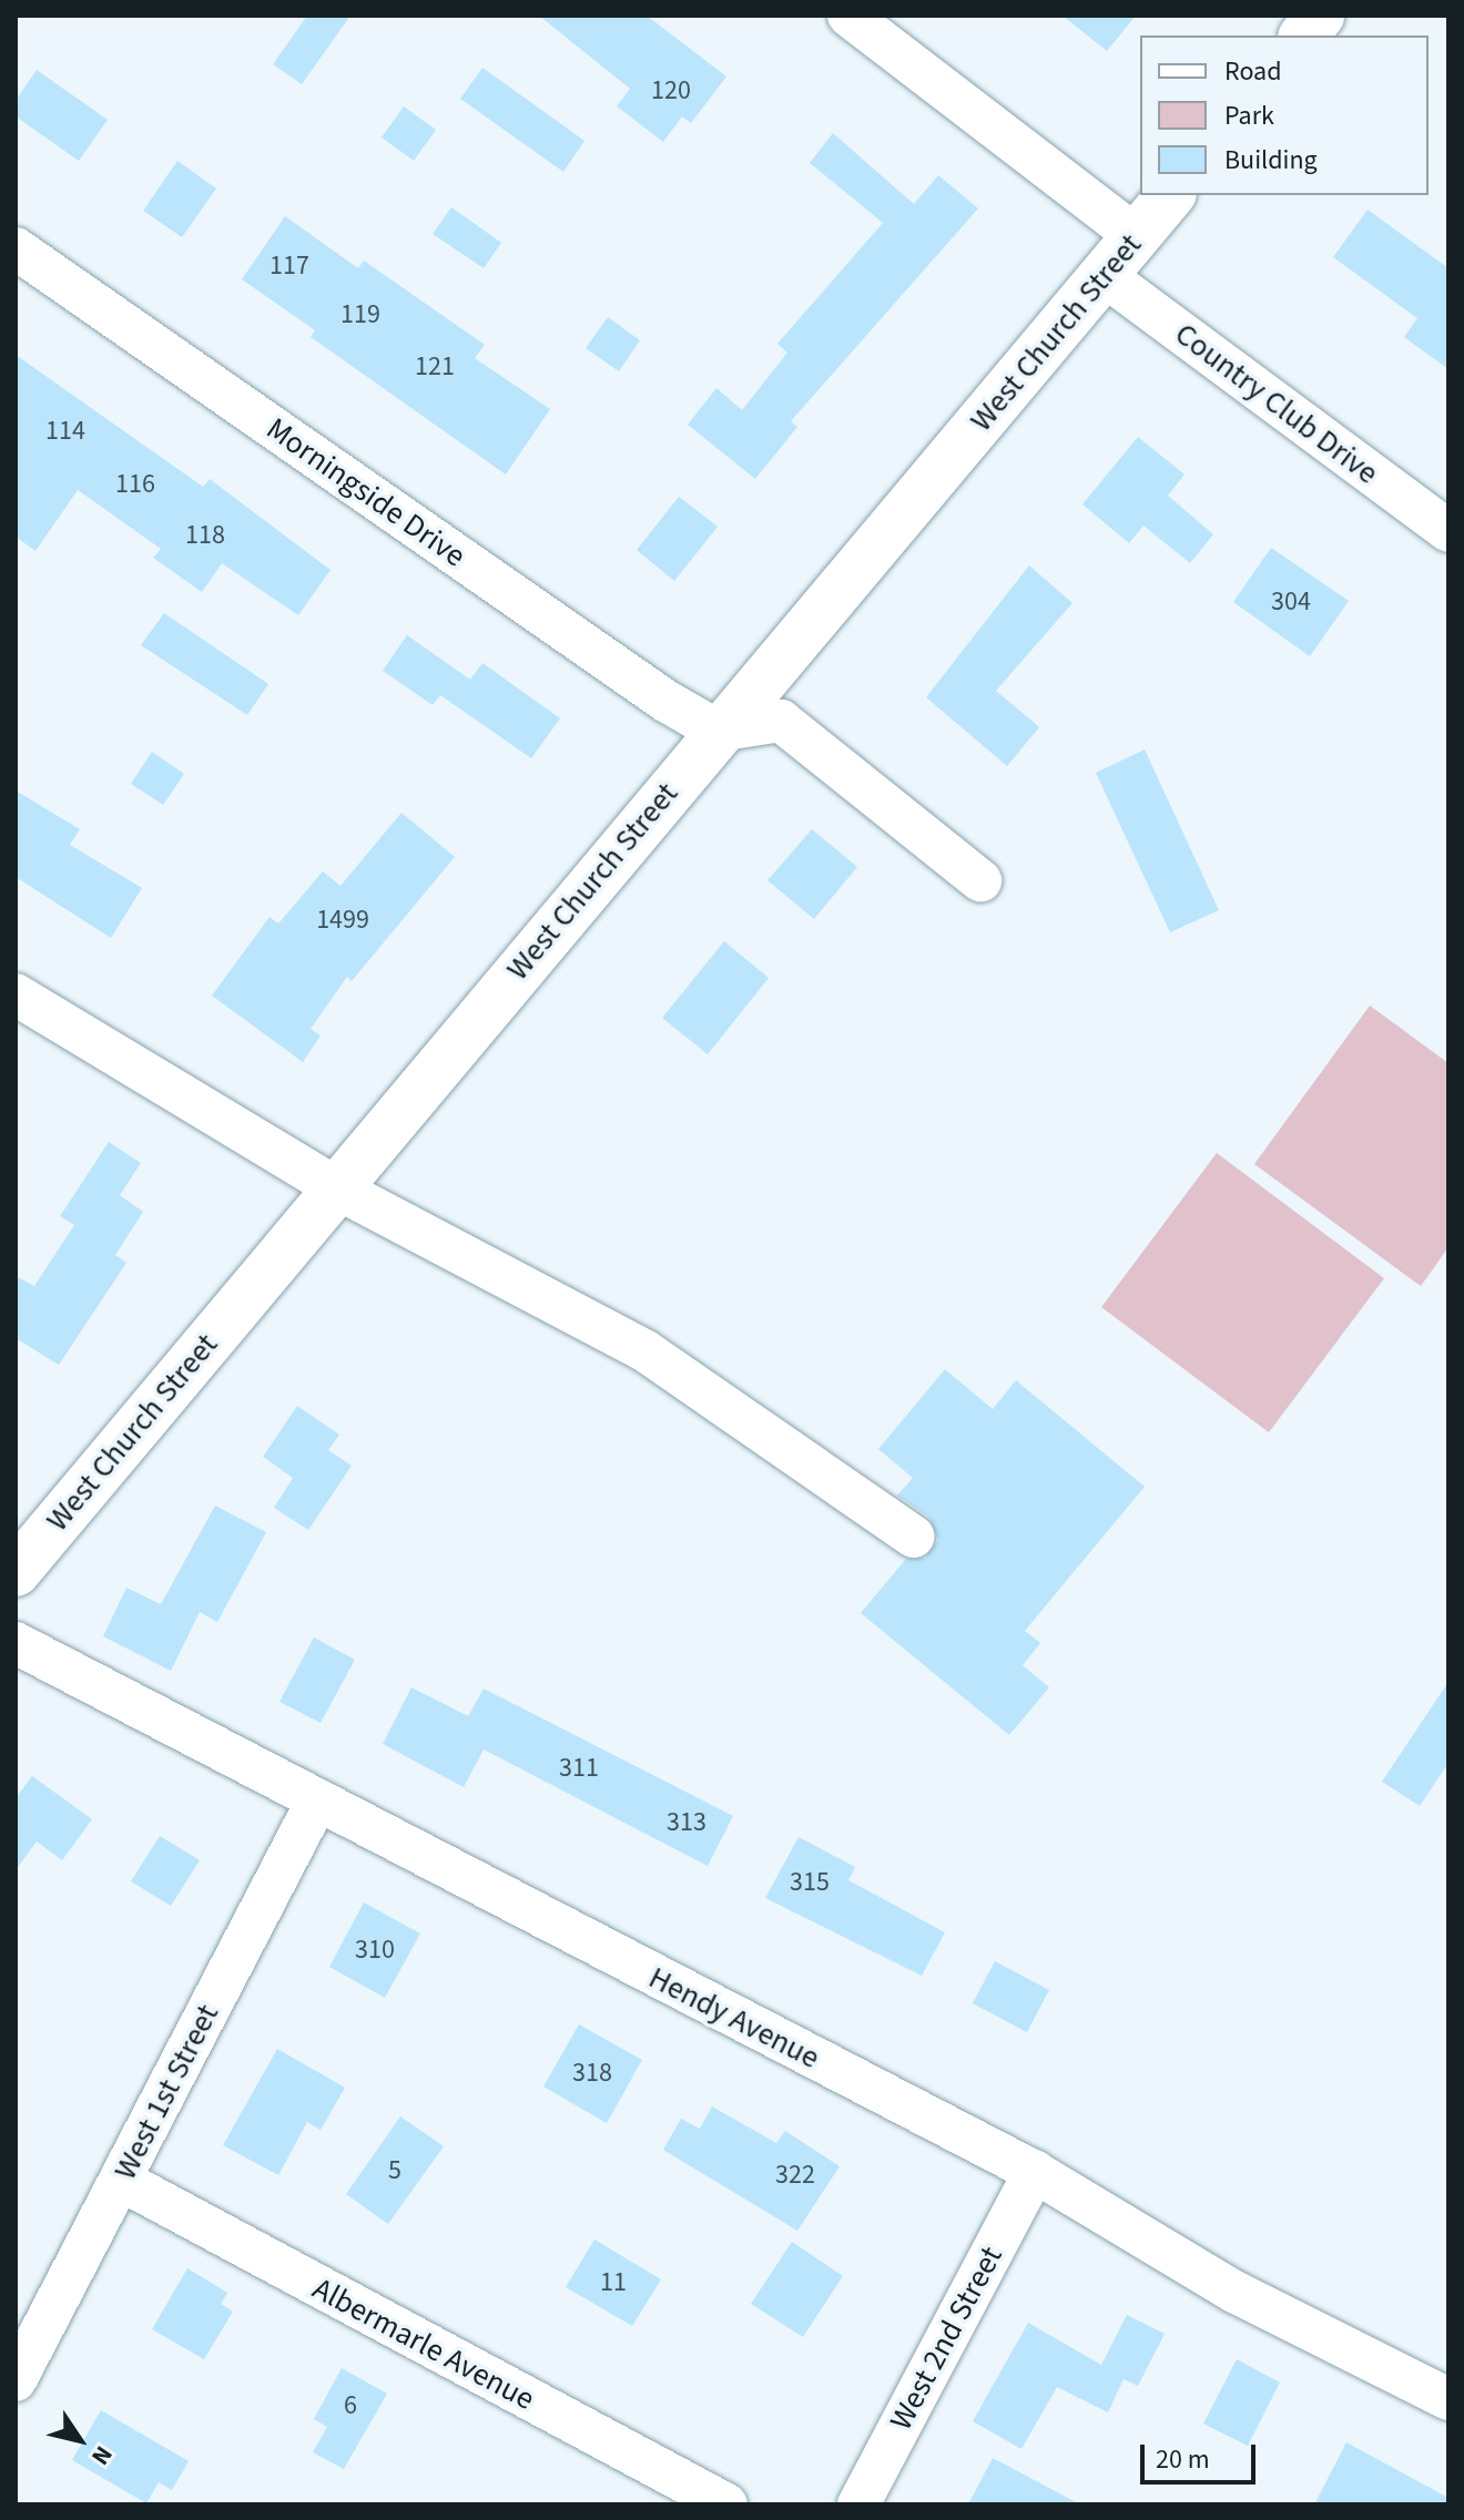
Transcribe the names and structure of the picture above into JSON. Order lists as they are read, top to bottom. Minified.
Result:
{"streets":{"main road":["West Church Street"],"street":["Country Club Drive","Morningside Drive","Hendy Avenue","West 1st Street","West 2nd Street","Albermarle Avenue"]},"crossings":[["West Church Street","Country Club Drive"],["West Church Street","Morningside Drive"],["Hendy Avenue","West 1st Street"],["Hendy Avenue","West 2nd Street"],["West 1st Street","Albermarle Avenue"]],"house_numbers":["120","117","119","121","114","116","118","304","1499","311","313","315","310","318","5","322","11","6"],"legend":["Road","Park","Building"],"scale_bar":"20 m","north":"bottom right"}
